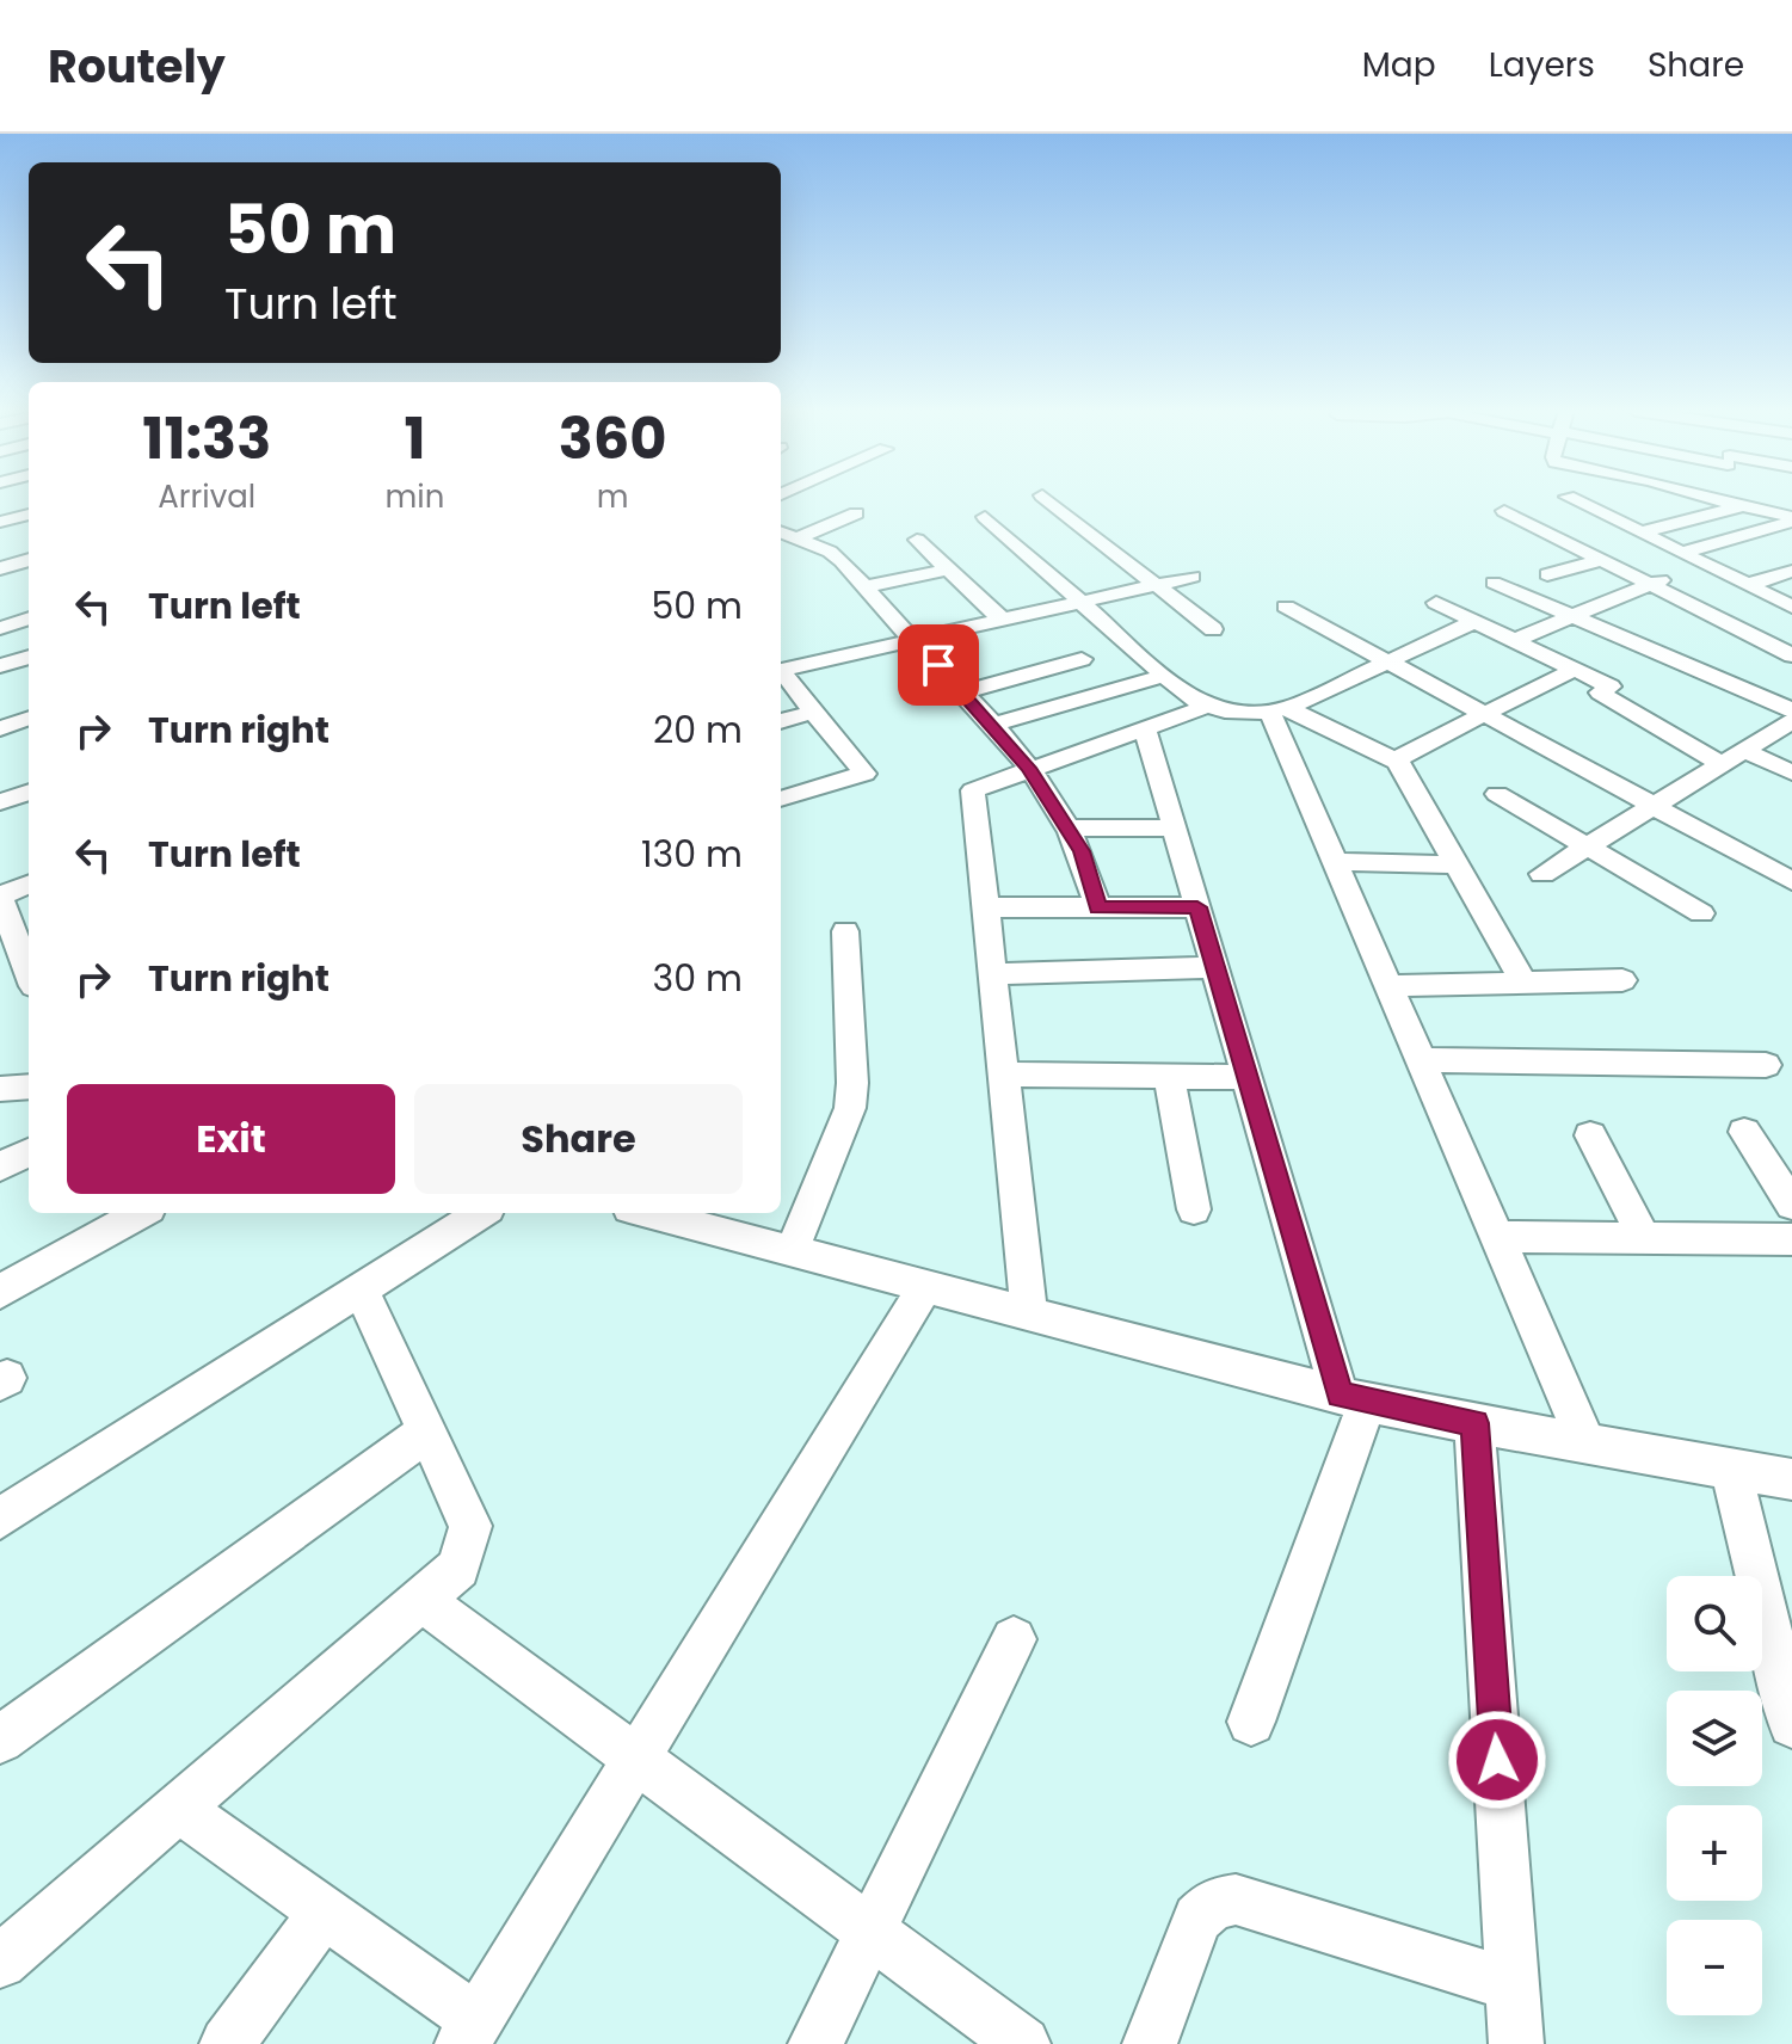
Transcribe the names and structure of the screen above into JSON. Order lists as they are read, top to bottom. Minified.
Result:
{"page":{"header":"Routely","nav":["Map","Layers","Share"],"turn":["50 m","Turn left"],"eta":["11:33","Arrival","1","min","360","m"],"list":[{"name":"Turn left","value":"50 m"},{"name":"Turn right","value":"20 m"},{"name":"Turn left","value":"130 m"},{"name":"Turn right","value":"30 m"}],"buttons":["Exit","Share"],"map_buttons":["+","−"]}}
